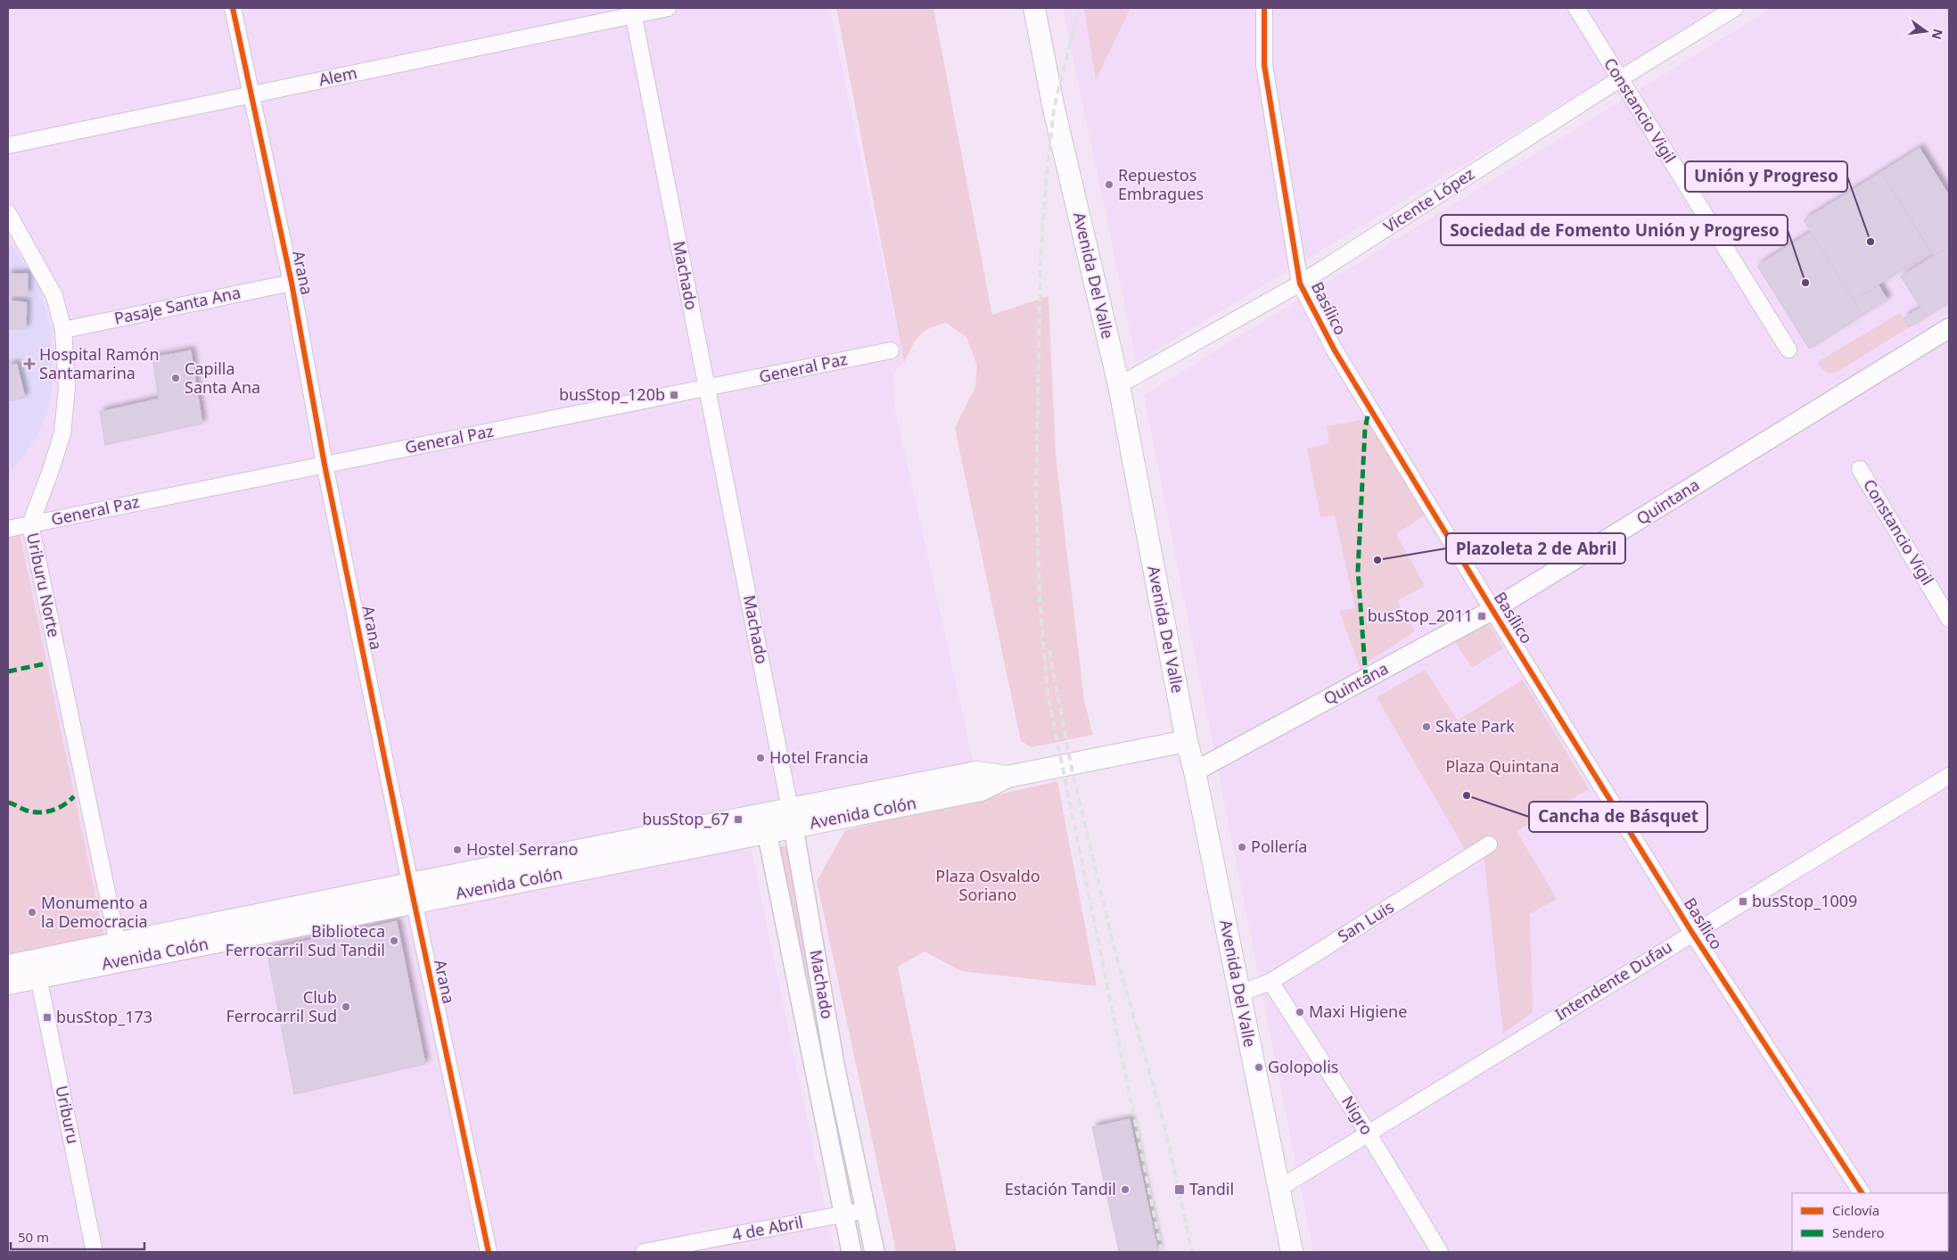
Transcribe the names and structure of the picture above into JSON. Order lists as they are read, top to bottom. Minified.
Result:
{"streets":{"main road":["Avenida Del Valle","Avenida Colón"],"street":["Alem","Constancio Vigil","Vicente López","Arana","Machado","Pasaje Santa Ana","Basílico","General Paz","Quintana","Uriburu Norte","San Luis","Intendente Dufau","Uriburu","Nigro","4 de Abril"]},"crossings":[["Alem","Arana"],["Alem","Machado"],["Constancio Vigil","Vicente López"],["Vicente López","Avenida Del Valle"],["Vicente López","Basílico"],["Arana","Pasaje Santa Ana"],["Arana","General Paz"],["Arana","Avenida Colón"],["Machado","General Paz"],["Machado","Avenida Colón"],["Machado","4 de Abril"],["Avenida Del Valle","Quintana"],["Avenida Del Valle","Avenida Colón"],["Avenida Del Valle","San Luis"],["Avenida Del Valle","Intendente Dufau"],["Pasaje Santa Ana","Uriburu Norte"],["Basílico","Quintana"],["Basílico","Intendente Dufau"],["General Paz","Uriburu Norte"],["Uriburu Norte","Avenida Colón"],["Avenida Colón","Uriburu"],["San Luis","Nigro"],["Intendente Dufau","Nigro"]],"parks":["Plaza Quintana","Plaza Osvaldo Soriano"],"places":{"other":["Repuestos Embragues","Unión y Progreso","Sociedad de Fomento Unión y Progreso","Capilla Santa Ana","Plazoleta 2 de Abril","Skate Park","Hotel Francia","Cancha de Básquet","Pollería","Hostel Serrano","Monumento a la Democracia","Biblioteca Ferrocarril Sud Tandil","Club Ferrocarril Sud","Maxi Higiene","Golopolis","Estación Tandil"],"health":["Hospital Ramón Santamarina"],"transit":["busStop_120b","busStop_2011","busStop_67","busStop_1009","busStop_173","Tandil"]},"legend":["Ciclovía","Sendero"],"scale_bar":"50 m","north":"right"}
